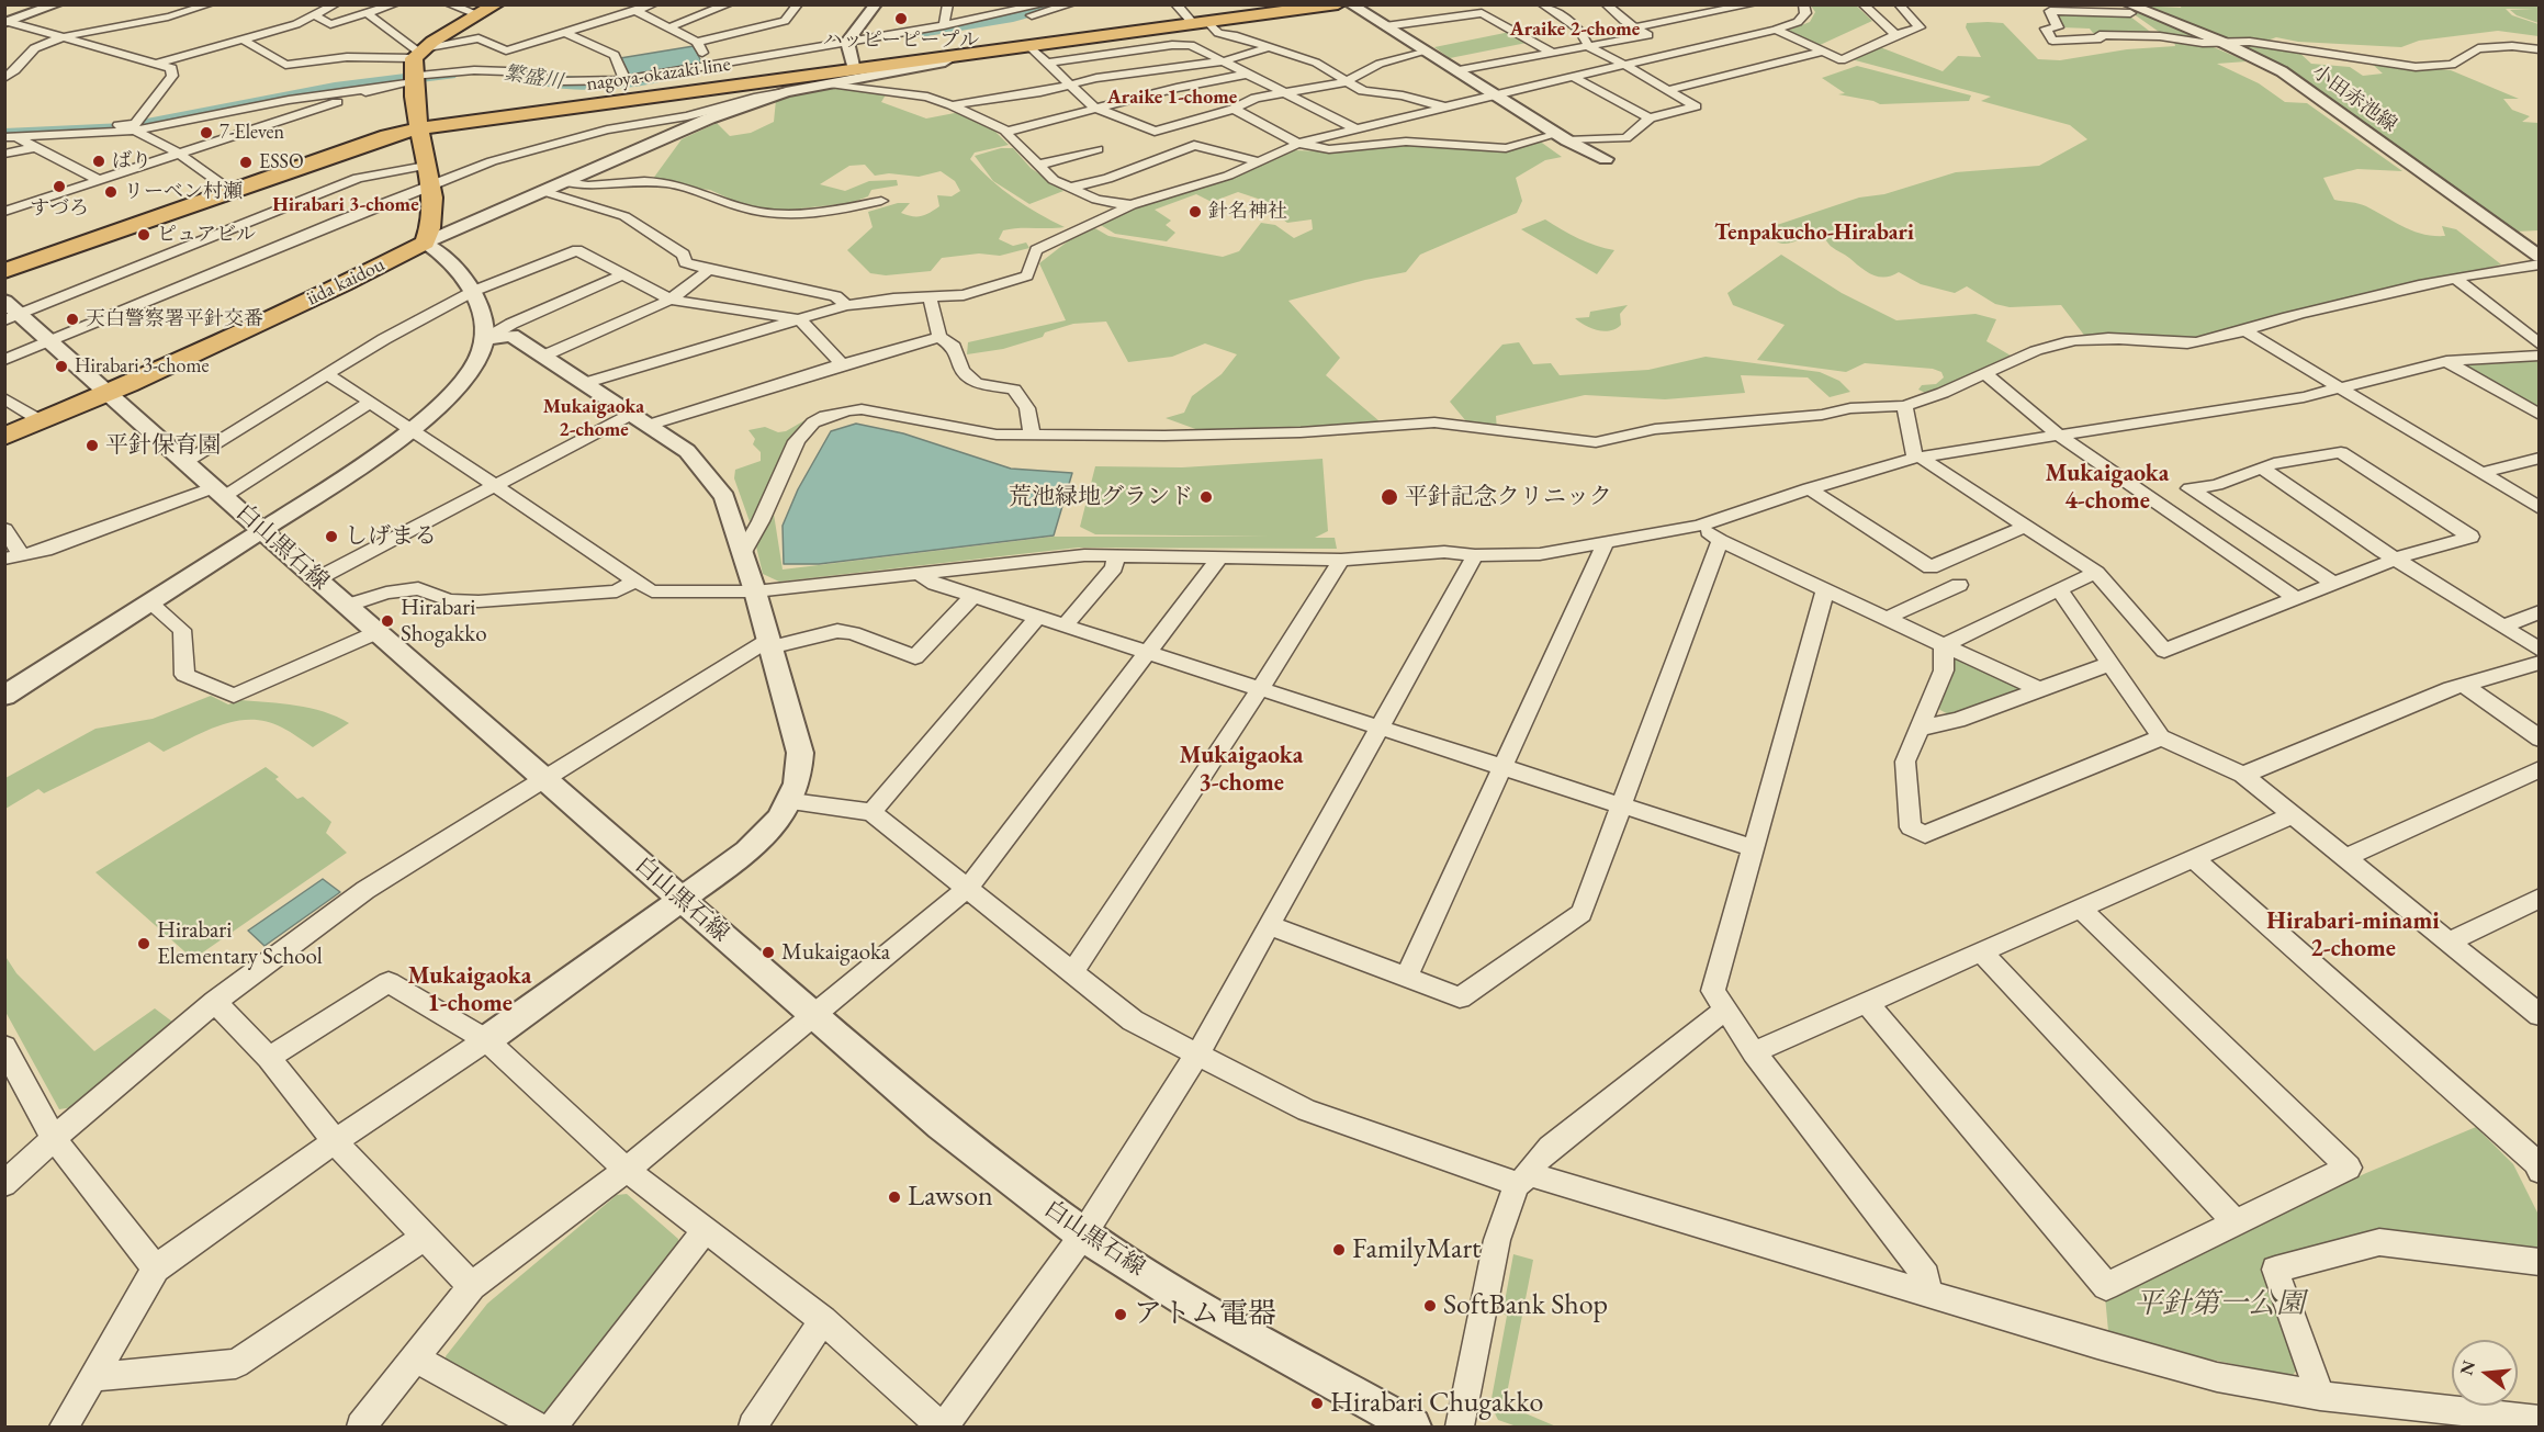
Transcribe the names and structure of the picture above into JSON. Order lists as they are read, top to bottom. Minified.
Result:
{"streets":{"main road":["nagoya-okazaki line","iida kaidou"],"street":["小田赤池線","白山黒石線"]},"crossings":[["iida kaidou","白山黒石線"]],"districts":["Araike 2-chome","Araike 1-chome","Hirabari 3-chome","Tenpakucho-Hirabari","Mukaigaoka 2-chome","Mukaigaoka 4-chome","Mukaigaoka 3-chome","Hirabari-minami 2-chome","Mukaigaoka 1-chome"],"water":["繁盛川"],"parks":["平針第一公園"],"places":["ハッピーピープル","7-Eleven","ばり","ESSO","すづろ","リーベン村瀬","針名神社","ピュアビル","天白警察署平針交番","Hirabari 3-chome","平針保育園","荒池緑地グランド","平針記念クリニック","しげまる","Hirabari Shogakko","Hirabari Elementary School","Mukaigaoka","Lawson","FamilyMart","SoftBank Shop","アトム電器","Hirabari Chugakko"],"north":"left"}
